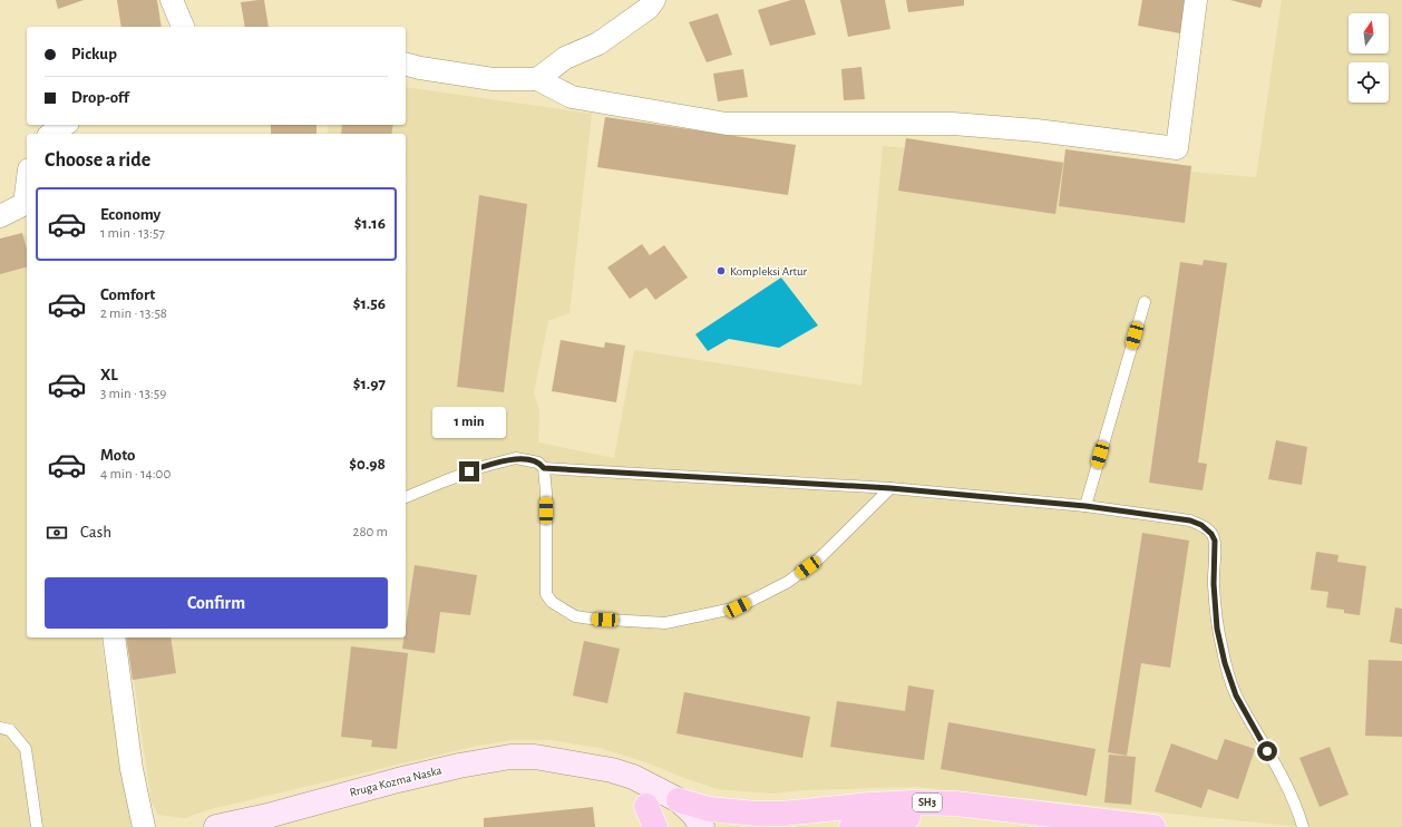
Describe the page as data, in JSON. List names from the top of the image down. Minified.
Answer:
{"streets":{"main road":["Rruga Kozma Naska","SH3"]},"places":["Kompleksi Artur"],"north":"top","page":{"banner":["Pickup","Drop-off"],"heading":"Choose a ride","list":[{"name":"Economy","note":"1 min · 13:57","value":"$1.16"},{"name":"Comfort","note":"2 min · 13:58","value":"$1.56"},{"name":"XL","note":"3 min · 13:59","value":"$1.97"},{"name":"Moto","note":"4 min · 14:00","value":"$0.98"}],"bubble":"1 min","pay":["Cash","280 m"],"buttons":"Confirm"}}
